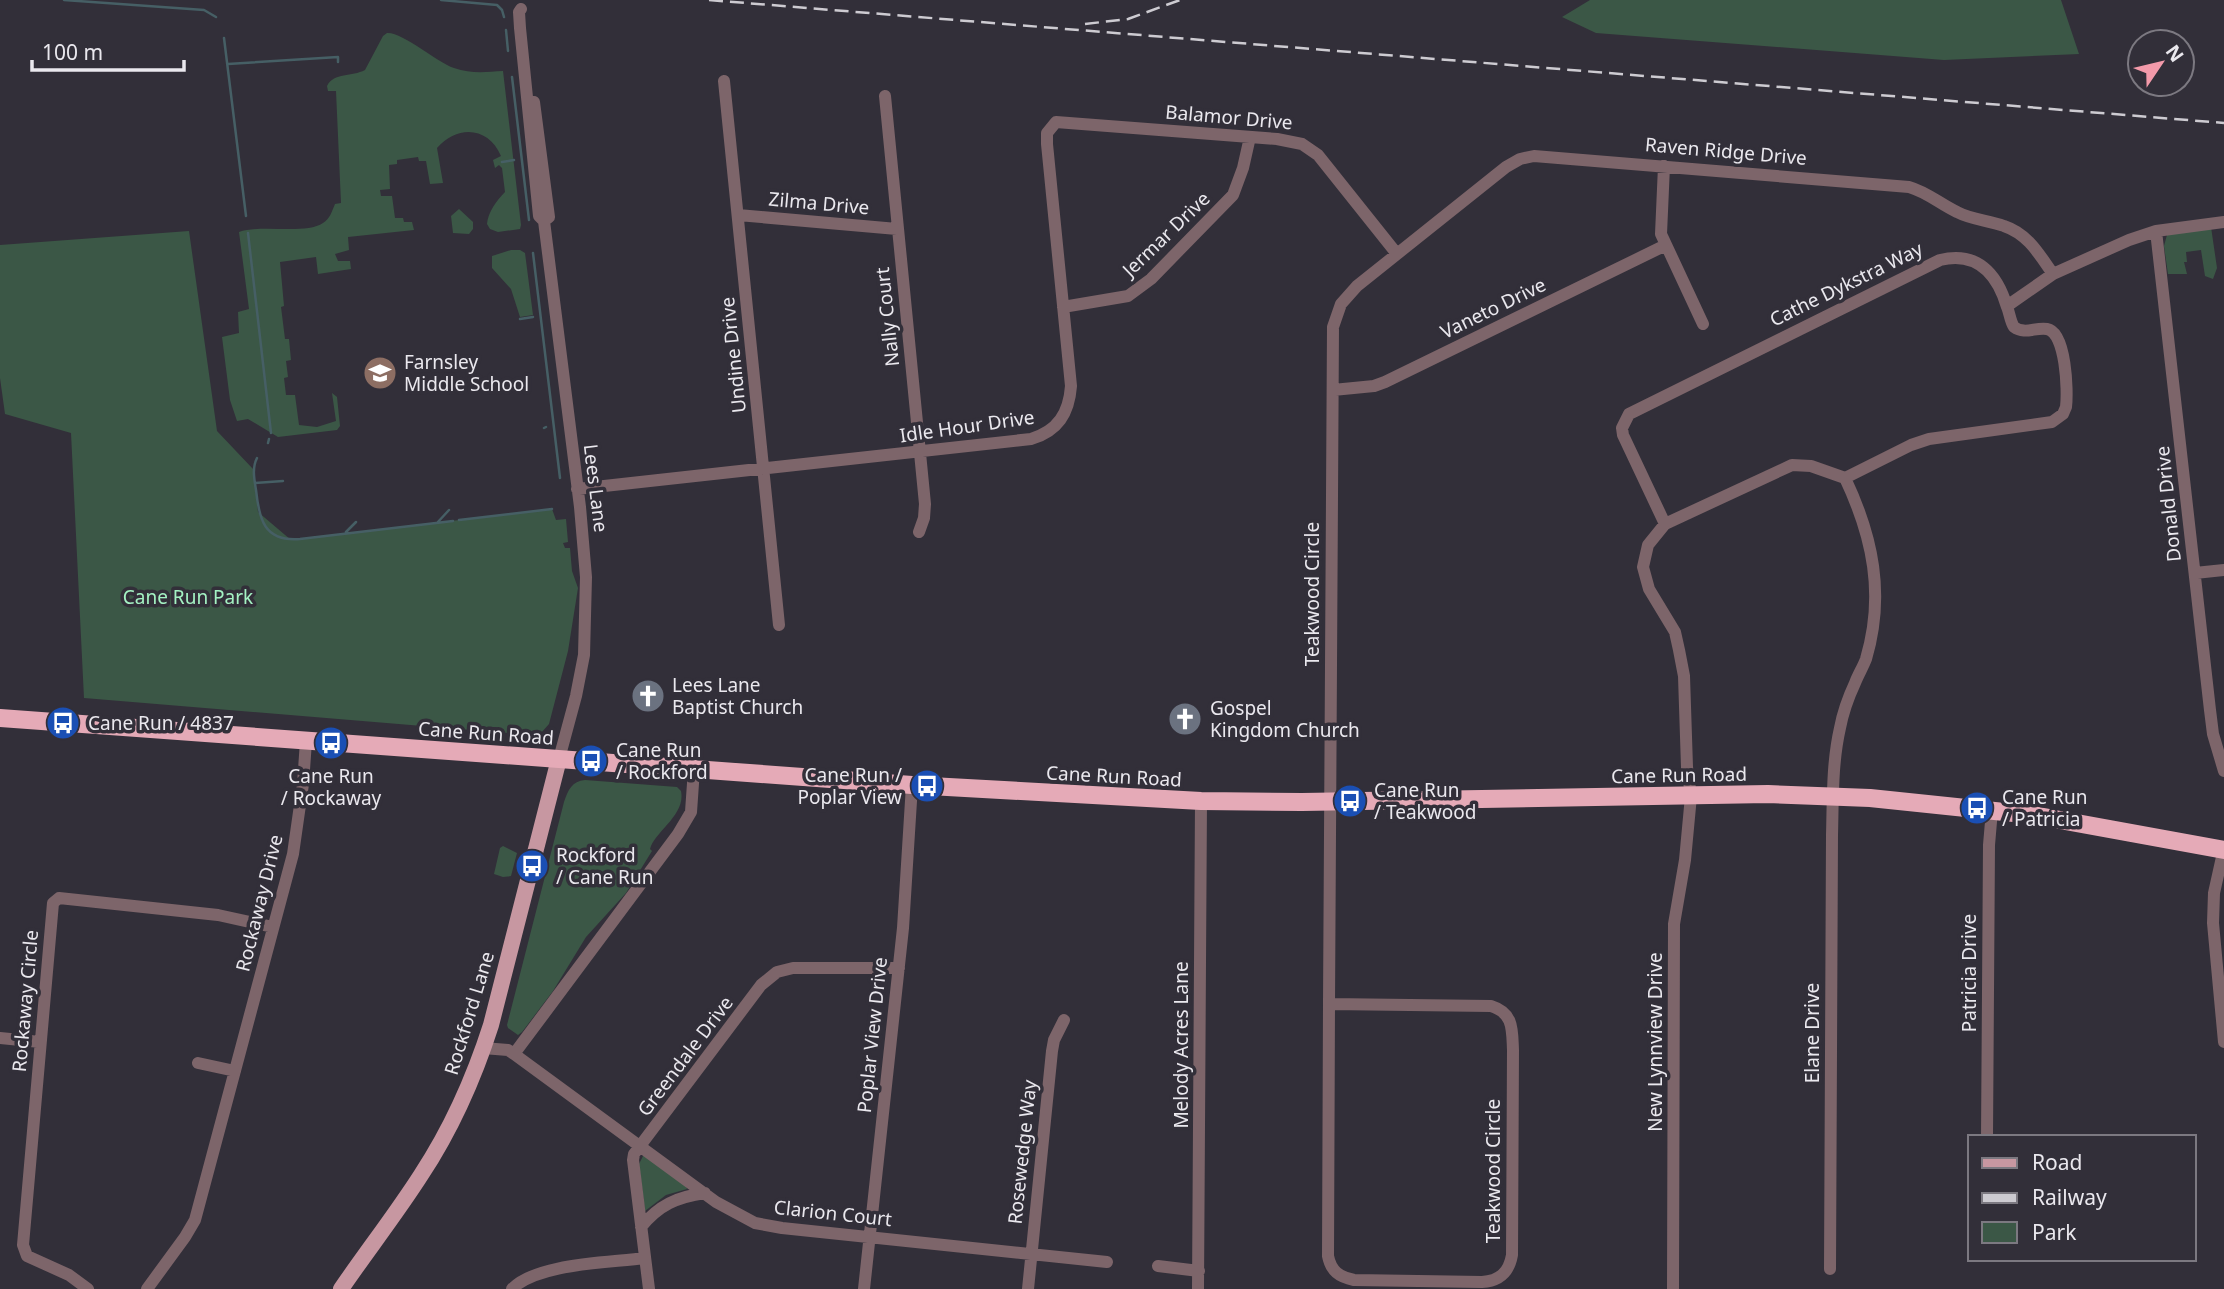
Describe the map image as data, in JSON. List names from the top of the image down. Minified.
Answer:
{"streets":{"highway":["Cane Run Road"],"main road":["Rockford Lane"],"street":["Balamor Drive","Raven Ridge Drive","Zilma Drive","Jermar Drive","Cathe Dykstra Way","Vaneto Drive","Nally Court","Undine Drive","Idle Hour Drive","Lees Lane","Donald Drive","Teakwood Circle","Rockaway Drive","Patricia Drive","Rockaway Circle","Elane Drive","Poplar View Drive","New Lynnview Drive","Melody Acres Lane","Greendale Drive","Rosewedge Way","Clarion Court"]},"crossings":[["Balamor Drive","Raven Ridge Drive"],["Balamor Drive","Jermar Drive"],["Balamor Drive","Idle Hour Drive"],["Balamor Drive","Teakwood Circle"],["Raven Ridge Drive","Teakwood Circle"],["Zilma Drive","Nally Court"],["Zilma Drive","Undine Drive"],["Jermar Drive","Idle Hour Drive"],["Cathe Dykstra Way","New Lynnview Drive"],["Vaneto Drive","Teakwood Circle"],["Nally Court","Idle Hour Drive"],["Undine Drive","Idle Hour Drive"],["Idle Hour Drive","Lees Lane"],["Lees Lane","Cane Run Road"],["Lees Lane","Rockford Lane"],["Teakwood Circle","Cane Run Road"],["Cane Run Road","Rockaway Drive"],["Cane Run Road","Patricia Drive"],["Cane Run Road","Rockford Lane"],["Cane Run Road","Elane Drive"],["Cane Run Road","Poplar View Drive"],["Cane Run Road","New Lynnview Drive"],["Cane Run Road","Melody Acres Lane"],["Rockaway Drive","Rockaway Circle"],["Rockford Lane","Clarion Court"],["Poplar View Drive","Greendale Drive"],["Poplar View Drive","Clarion Court"],["Greendale Drive","Clarion Court"],["Rosewedge Way","Clarion Court"]],"parks":["Cane Run Park"],"places":{"school or university":["Farnsley Middle School"],"church":["Lees Lane Baptist Church","Gospel Kingdom Church"],"bus stop":["Cane Run / 4837","Cane Run / Rockaway","Cane Run / Rockford","Cane Run / Poplar View","Cane Run / Teakwood","Cane Run / Patricia","Rockford / Cane Run"]},"legend":["Road","Railway","Park"],"scale_bar":"100 m","north":"top right"}
